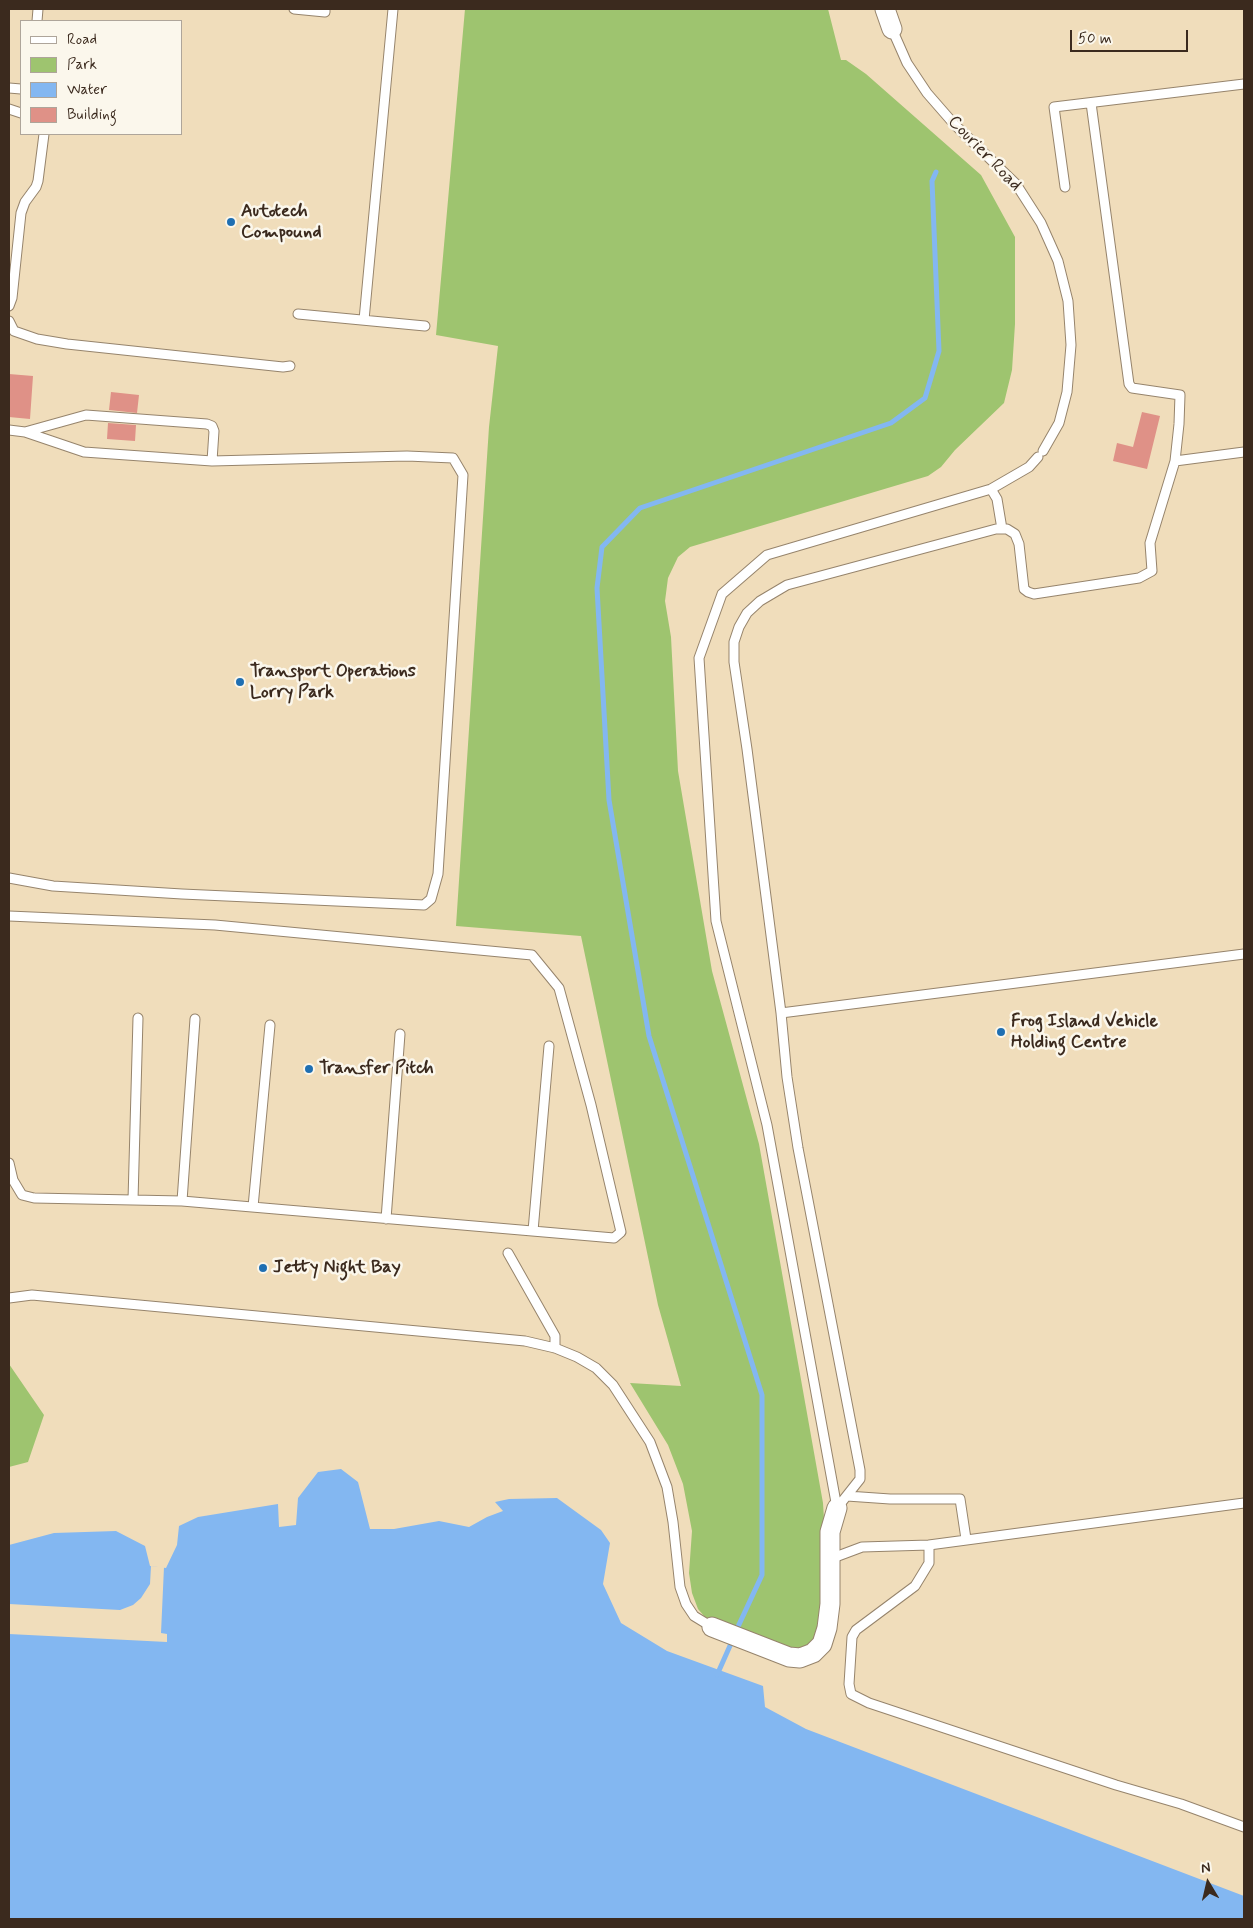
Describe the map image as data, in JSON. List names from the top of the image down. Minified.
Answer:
{"streets":{"street":["Courier Road"]},"places":["Autotech Compound","Transport Operations Lorry Park","Frog Island Vehicle Holding Centre","Transfer Pitch","Jetty Night Bay"],"legend":["Road","Park","Water","Building"],"scale_bar":"50 m","north":"top"}
